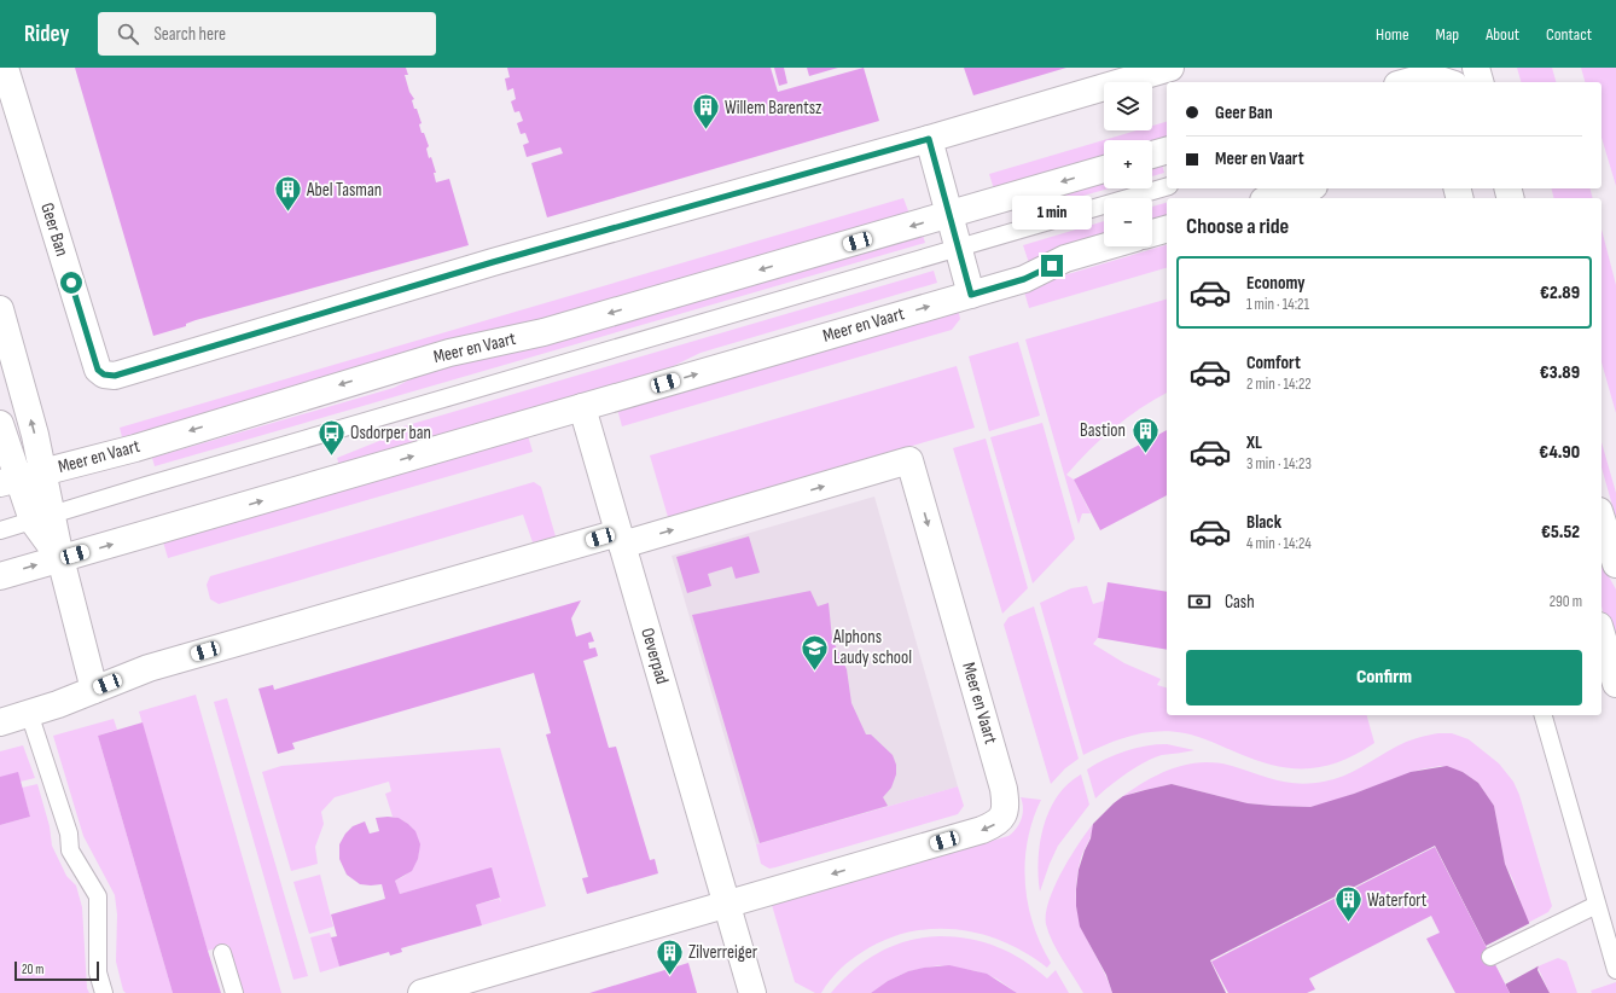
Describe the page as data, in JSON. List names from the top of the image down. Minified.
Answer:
{"streets":{"street":["Geer Ban","Meer en Vaart","Oeverpad"]},"crossings":[["Meer en Vaart","Oeverpad"]],"places":{"building":["Willem Barentsz","Abel Tasman","Bastion","Waterfort","Zilverreiger"],"bus stop":["Osdorper ban"],"school or university":["Alphons Laudy school"]},"scale_bar":"20 m","page":{"header":"Ridey","search":"Search here","nav":["Home","Map","About","Contact"],"map_buttons":["+","−"],"banner":["Geer Ban","Meer en Vaart"],"bubble":"1 min","heading":"Choose a ride","list":[{"name":"Economy","note":"1 min · 14:21","value":"€2.89"},{"name":"Comfort","note":"2 min · 14:22","value":"€3.89"},{"name":"XL","note":"3 min · 14:23","value":"€4.90"},{"name":"Black","note":"4 min · 14:24","value":"€5.52"}],"pay":["Cash","290 m"],"buttons":"Confirm","scale":"20 m"}}
